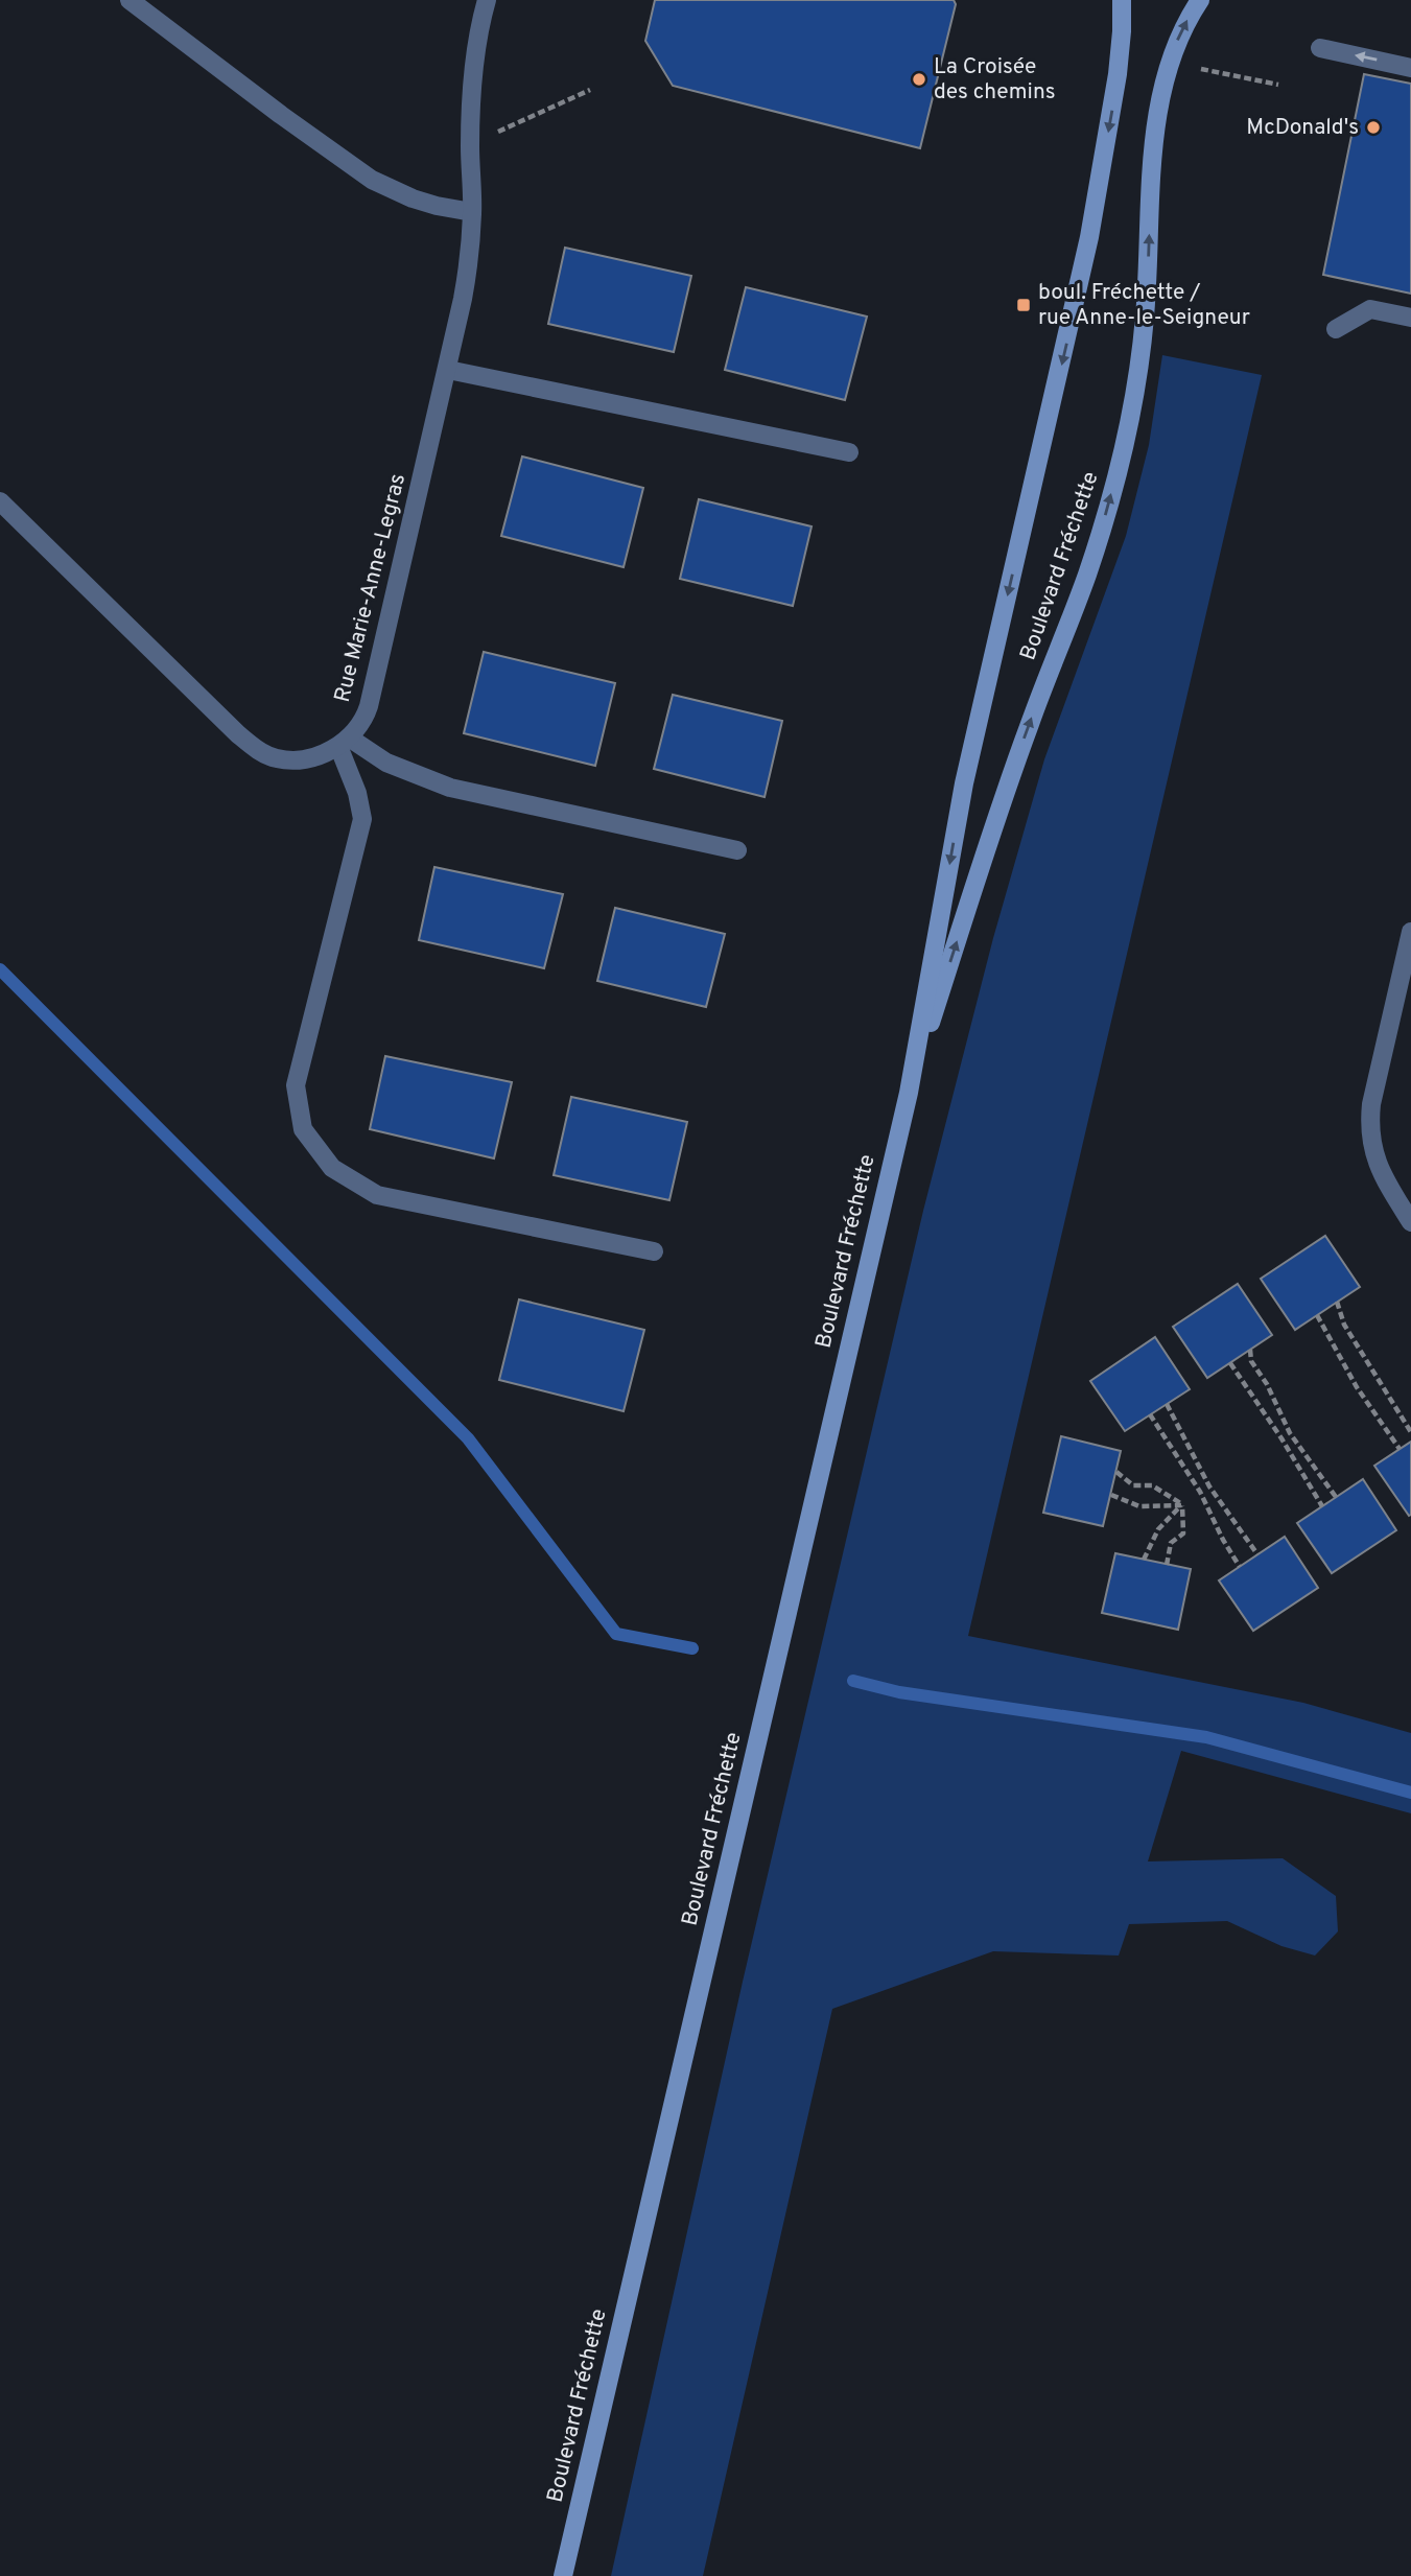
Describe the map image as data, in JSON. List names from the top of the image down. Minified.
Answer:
{"streets":{"main road":["Boulevard Fréchette"],"street":["Rue Marie-Anne-Legras"]},"places":{"other":["La Croisée des chemins","McDonald's"],"transit":["boul. Fréchette / rue Anne-le-Seigneur"]}}
